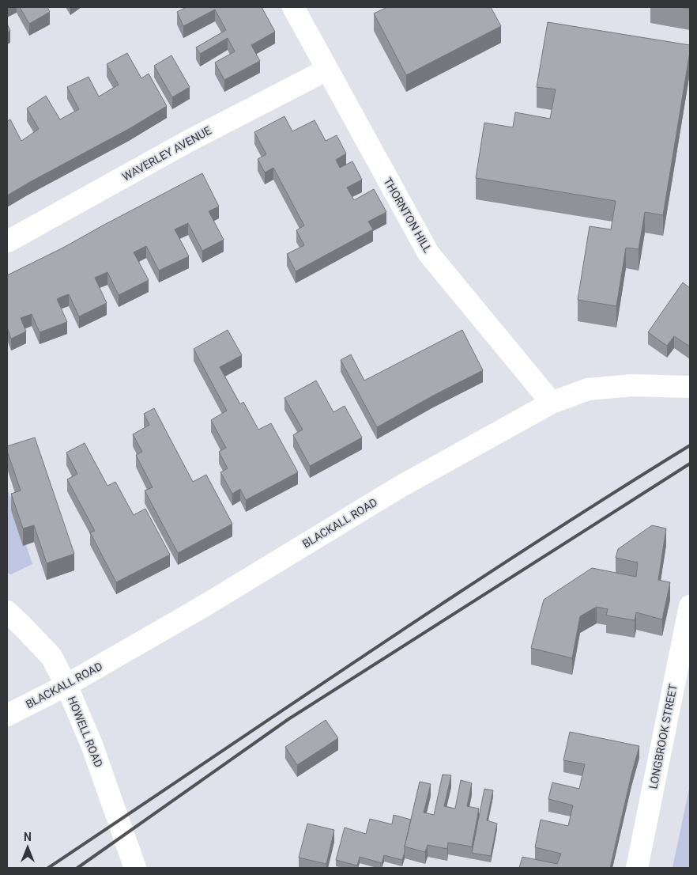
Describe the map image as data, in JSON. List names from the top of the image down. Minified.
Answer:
{"streets":{"street":["WAVERLEY AVENUE","THORNTON HILL","BLACKALL ROAD","HOWELL ROAD","LONGBROOK STREET"]},"crossings":[["WAVERLEY AVENUE","THORNTON HILL"],["THORNTON HILL","BLACKALL ROAD"],["BLACKALL ROAD","HOWELL ROAD"]],"north":"top"}
